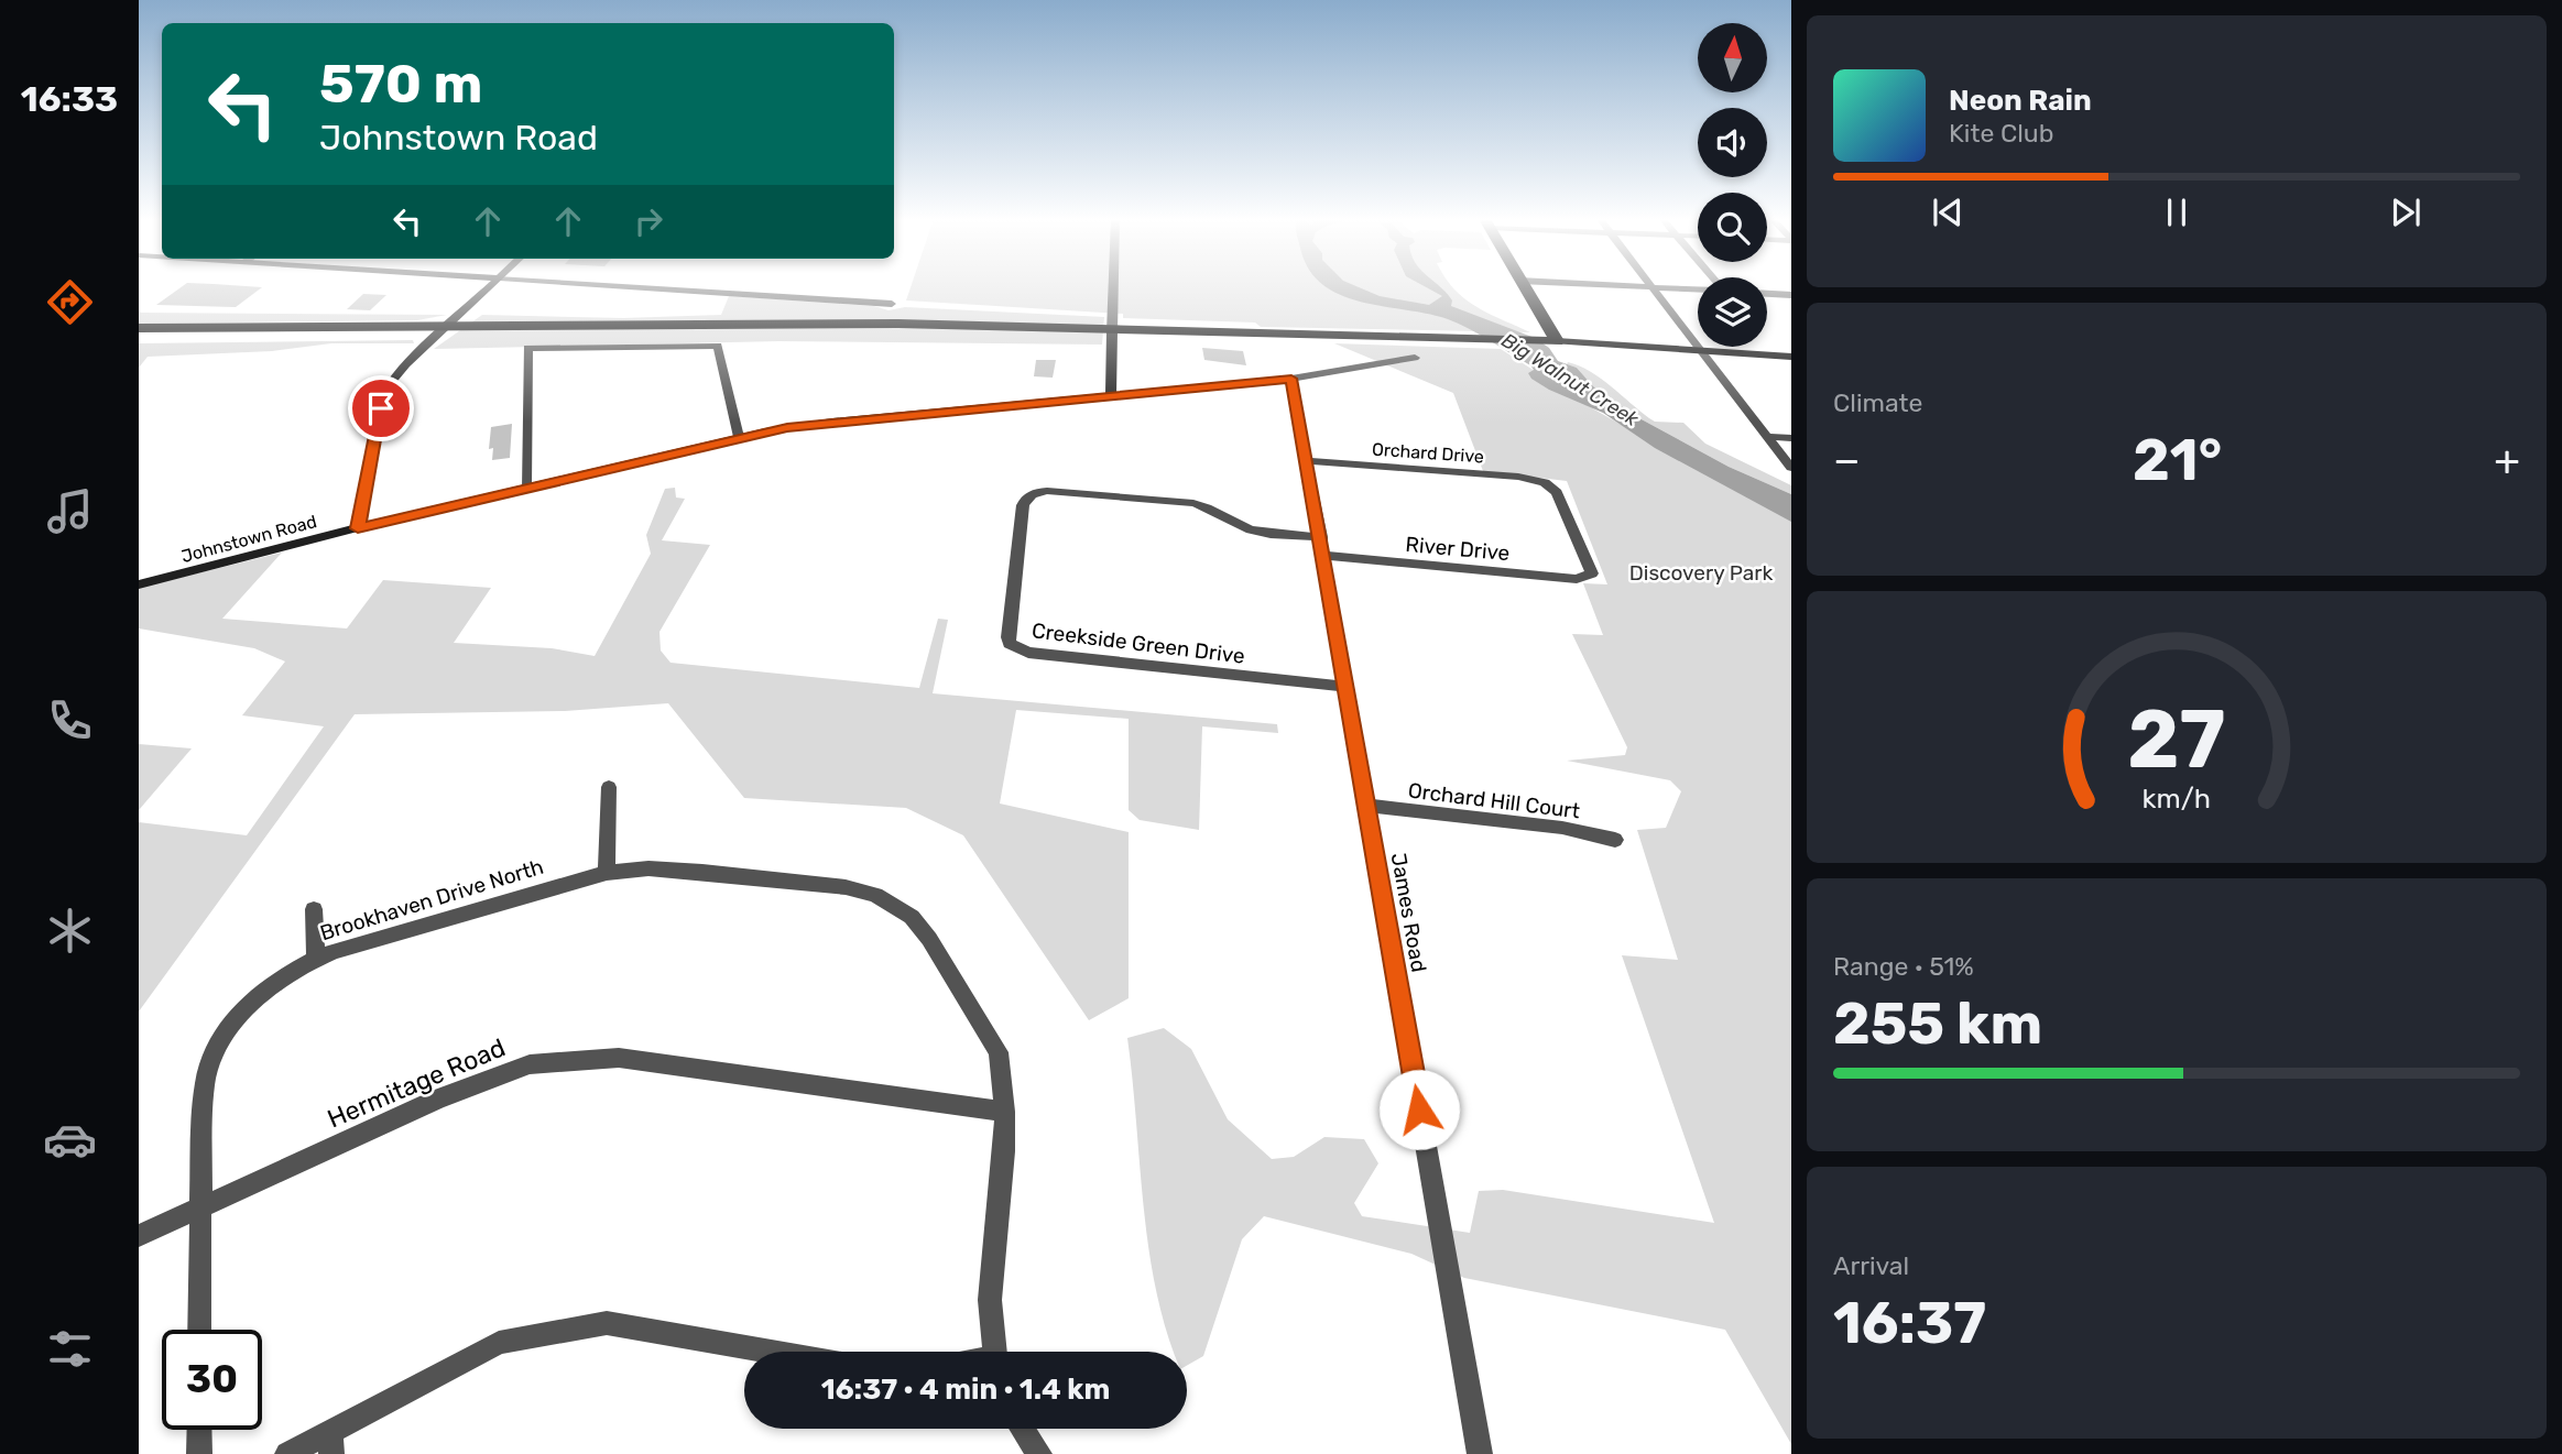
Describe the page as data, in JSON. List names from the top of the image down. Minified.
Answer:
{"streets":{"main road":["Johnstown Road"],"street":["Orchard Drive","River Drive","Creekside Green Drive","Orchard Hill Court","Brookhaven Drive North","James Road","Hermitage Road"]},"crossings":[["Orchard Drive","River Drive"],["Orchard Drive","James Road"],["Johnstown Road","James Road"],["River Drive","James Road"],["Creekside Green Drive","James Road"],["Orchard Hill Court","James Road"],["Brookhaven Drive North","Hermitage Road"]],"water":["Big Walnut Creek"],"parks":["Discovery Park"],"north":"top","page":{"tabs":"16:33","turn":["570 m","Johnstown Road"],"song":["Neon Rain","Kite Club"],"tile":["Climate",["Range · 51%","255 km"],["Arrival","16:37"]],"heat":["−","21°","+"],"limit":"30","trip":"16:37 · 4 min · 1.4 km","gauge":["27","km/h"]}}
